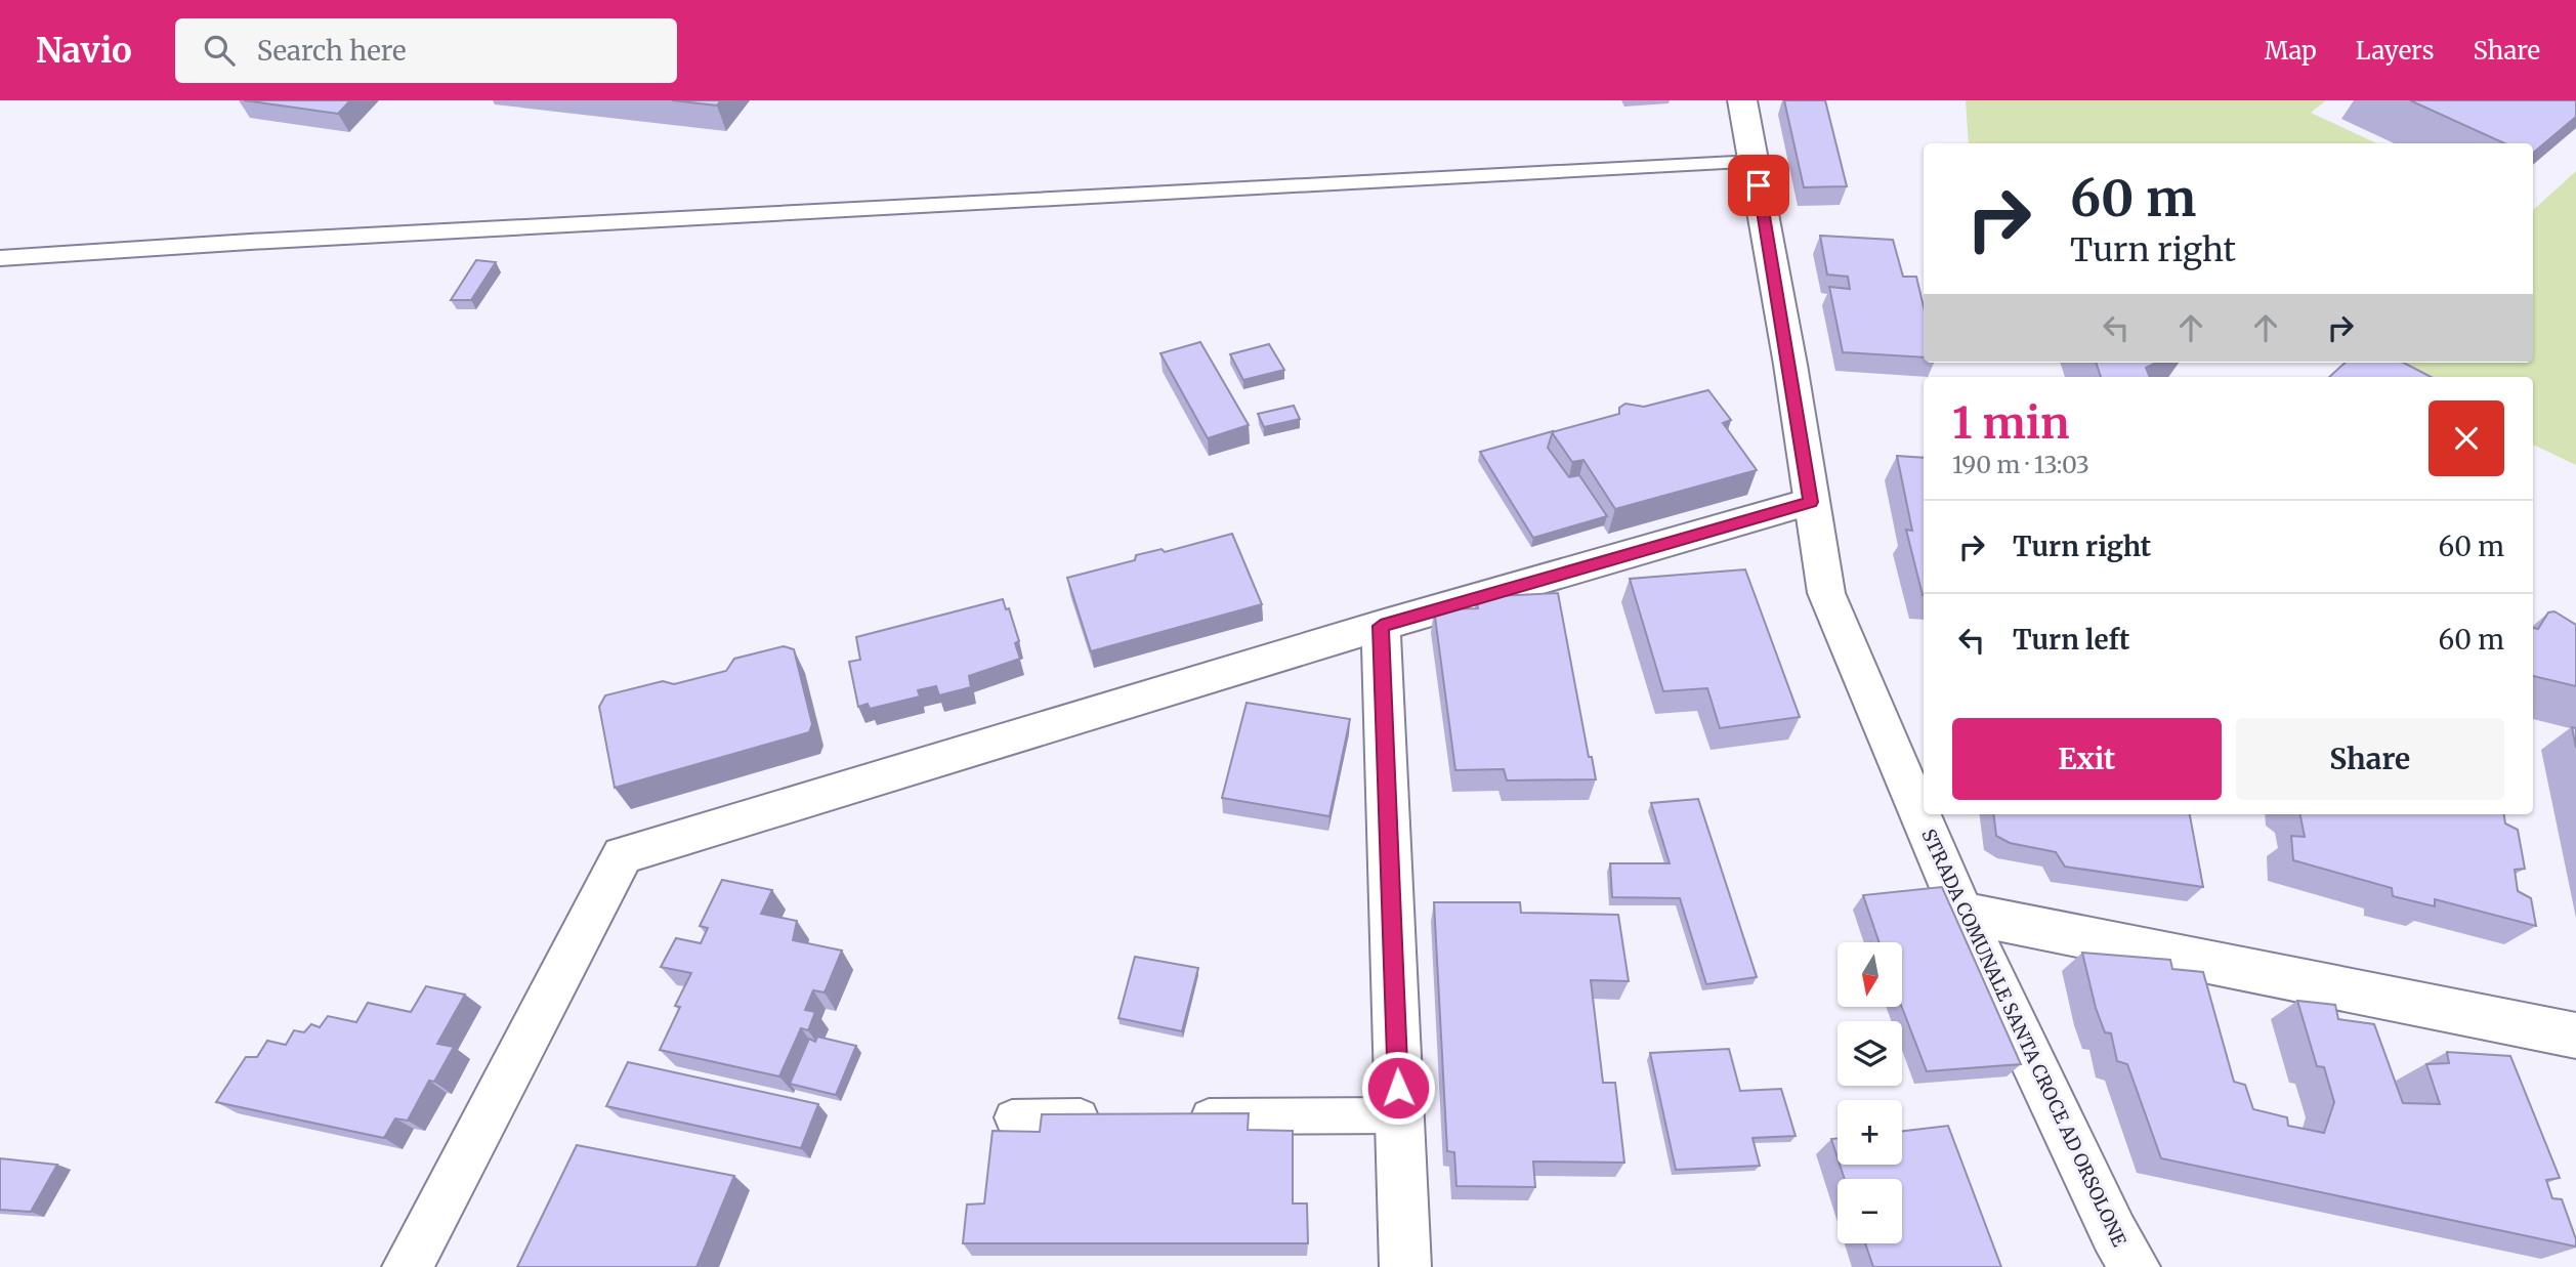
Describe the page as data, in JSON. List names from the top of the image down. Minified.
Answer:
{"streets":{"street":["STRADA COMUNALE SANTA CROCE AD ORSOLONE"]},"north":"bottom","page":{"header":"Navio","search":"Search here","nav":["Map","Layers","Share"],"turn":["60 m","Turn right"],"heading":["1 min","190 m · 13:03"],"list":[{"name":"Turn right","value":"60 m"},{"name":"Turn left","value":"60 m"}],"buttons":["Exit","Share"],"map_buttons":["+","−"]}}
